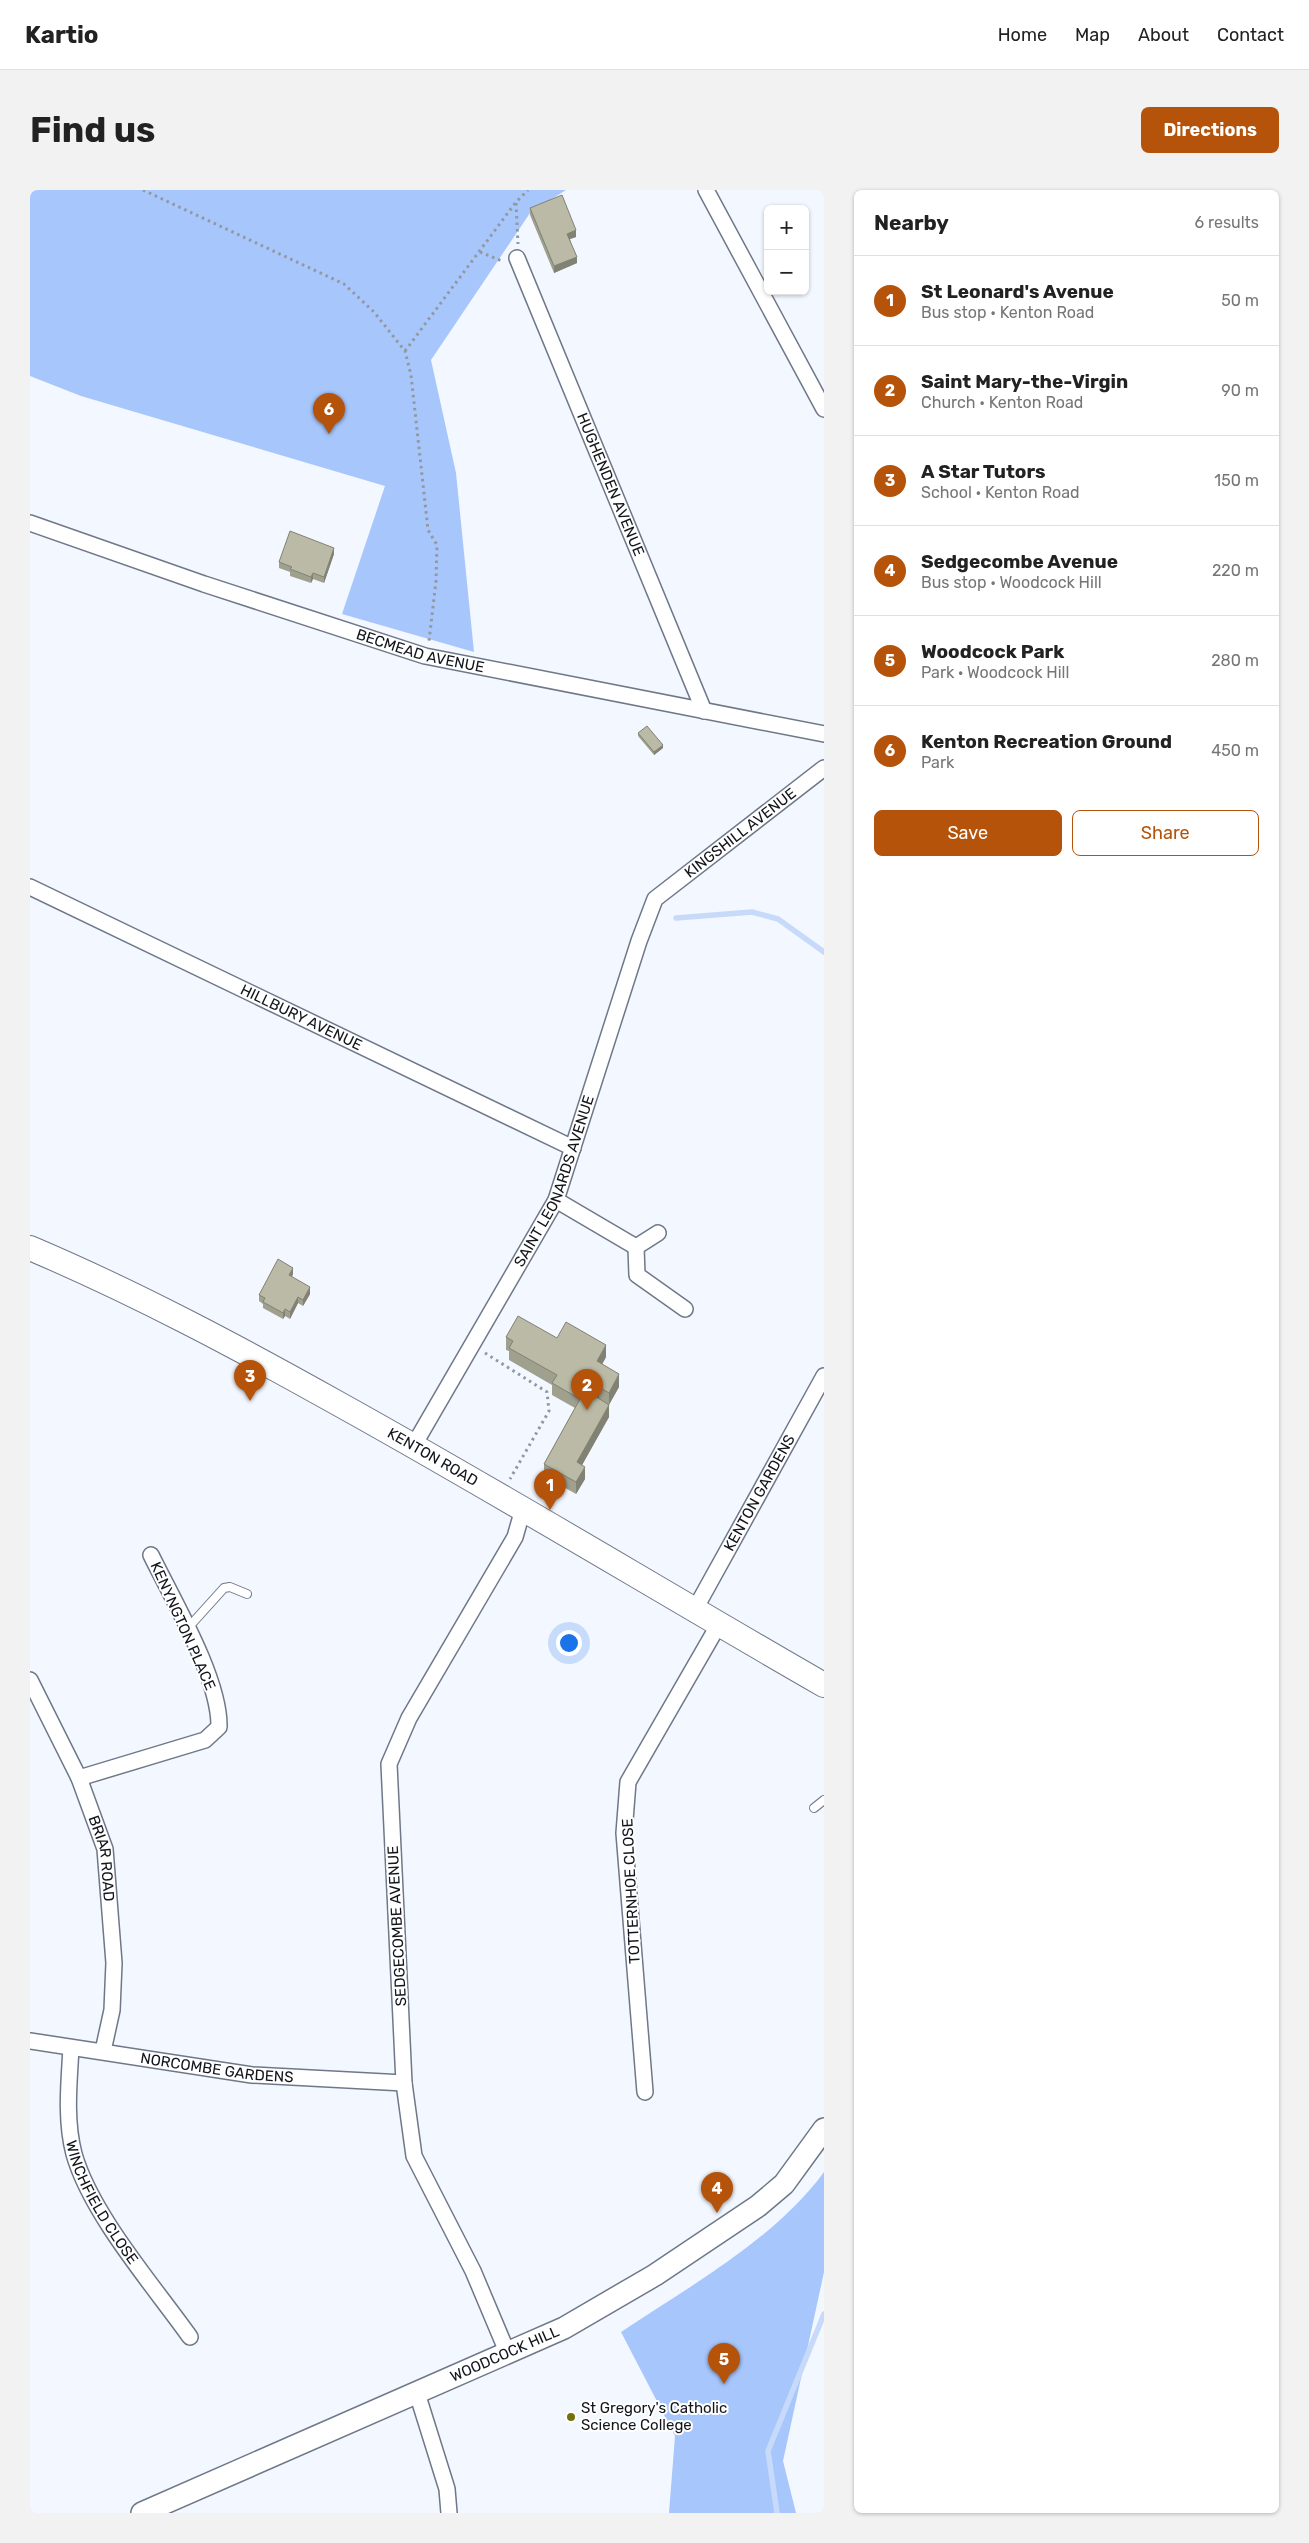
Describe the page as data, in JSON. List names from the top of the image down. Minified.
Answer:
{"streets":{"main road":["KENTON ROAD"],"street":["HUGHENDEN AVENUE","BECMEAD AVENUE","KINGSHILL AVENUE","HILLBURY AVENUE","SAINT LEONARDS AVENUE","KENTON GARDENS","KENYNGTON PLACE","BRIAR ROAD","TOTTERNHOE CLOSE","SEDGECOMBE AVENUE","NORCOMBE GARDENS","WINCHFIELD CLOSE","WOODCOCK HILL"]},"crossings":[["HUGHENDEN AVENUE","BECMEAD AVENUE"],["KINGSHILL AVENUE","SAINT LEONARDS AVENUE"],["HILLBURY AVENUE","SAINT LEONARDS AVENUE"],["SAINT LEONARDS AVENUE","KENTON ROAD"],["KENTON ROAD","KENTON GARDENS"],["KENTON ROAD","TOTTERNHOE CLOSE"],["KENTON ROAD","SEDGECOMBE AVENUE"],["KENYNGTON PLACE","BRIAR ROAD"],["BRIAR ROAD","NORCOMBE GARDENS"],["SEDGECOMBE AVENUE","NORCOMBE GARDENS"],["SEDGECOMBE AVENUE","WOODCOCK HILL"],["NORCOMBE GARDENS","WINCHFIELD CLOSE"]],"places":["St Gregory's Catholic Science College"],"page":{"header":"Kartio","nav":["Home","Map","About","Contact"],"buttons":["Directions",["Save","Share"]],"title":"Find us","heading":["Nearby","6 results"],"map_buttons":["+","−"],"list":[{"mark":"1","name":"St Leonard's Avenue","note":"Bus stop · Kenton Road","value":"50 m"},{"mark":"2","name":"Saint Mary-the-Virgin","note":"Church · Kenton Road","value":"90 m"},{"mark":"3","name":"A Star Tutors","note":"School · Kenton Road","value":"150 m"},{"mark":"4","name":"Sedgecombe Avenue","note":"Bus stop · Woodcock Hill","value":"220 m"},{"mark":"5","name":"Woodcock Park","note":"Park · Woodcock Hill","value":"280 m"},{"mark":"6","name":"Kenton Recreation Ground","note":"Park","value":"450 m"}],"pins":["6","3","2","1","4","5"]}}
